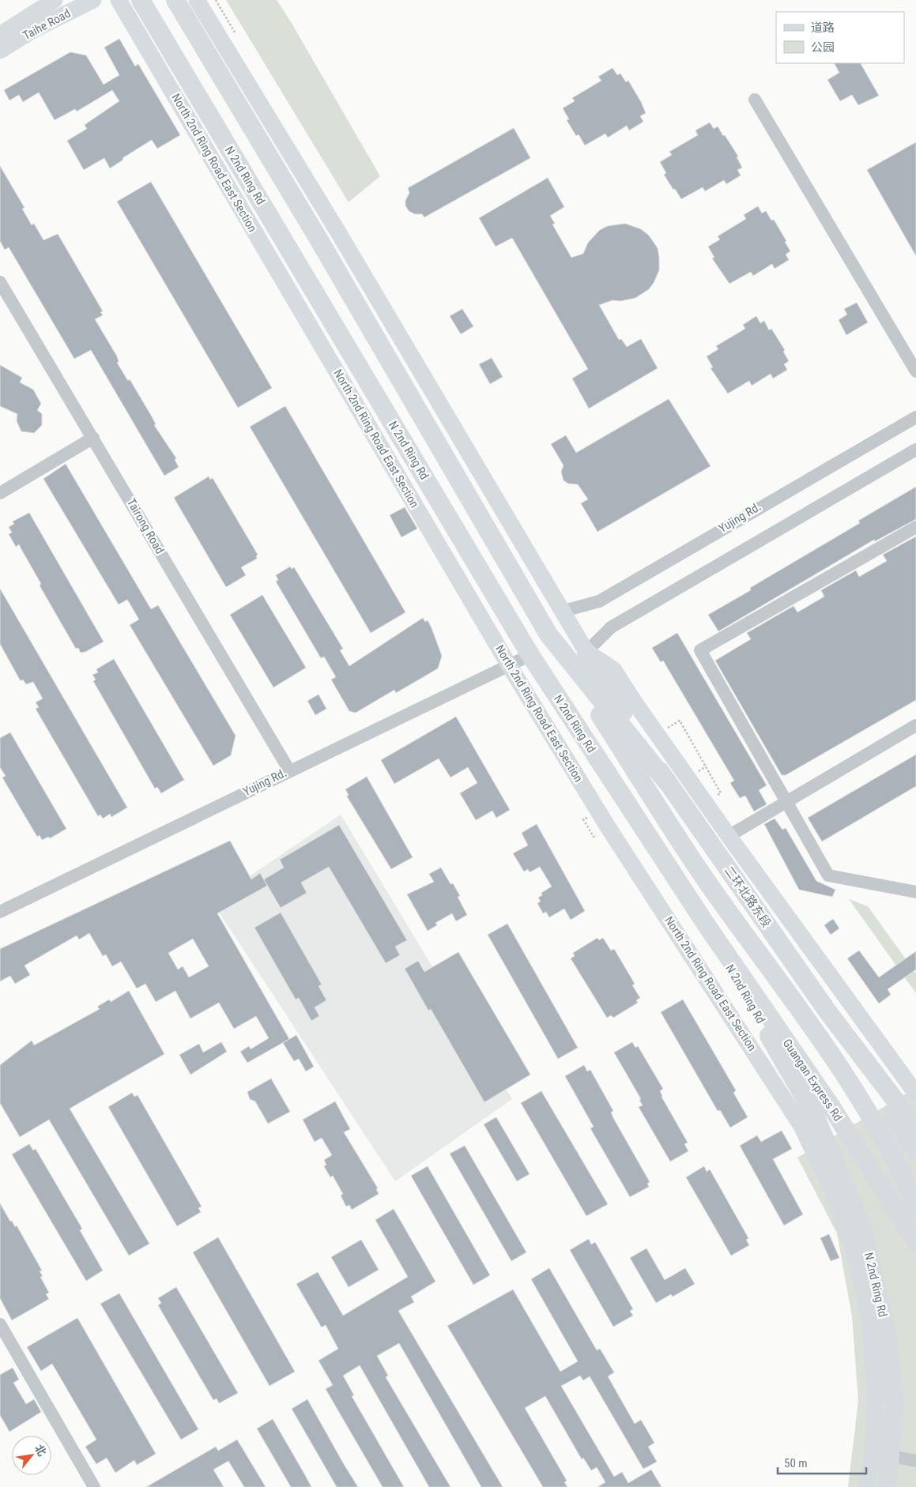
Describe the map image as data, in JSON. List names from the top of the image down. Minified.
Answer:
{"streets":{"highway":["N 2nd Ring Rd","二环北路东段","Guangan Express Rd"],"main road":["Taihe Road","North 2nd Ring Road East Section"],"street":["Yujing Rd.","Tairong Road"]},"crossings":[["North 2nd Ring Road East Section","Yujing Rd."],["N 2nd Ring Rd","Yujing Rd."],["N 2nd Ring Rd","Guangan Express Rd"],["Yujing Rd.","Tairong Road"]],"legend":["道路","公园"],"scale_bar":"50 m","north":"top right"}
